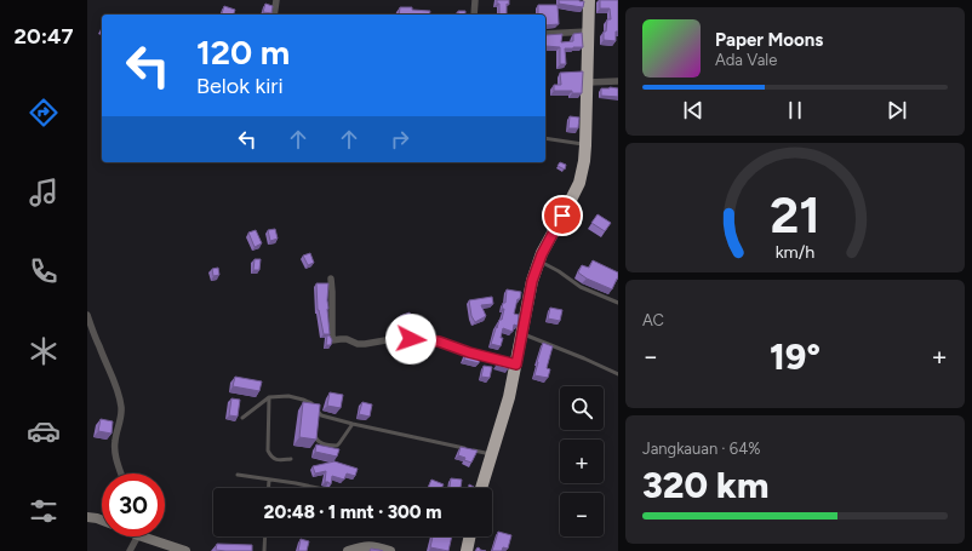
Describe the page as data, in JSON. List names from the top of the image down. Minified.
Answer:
{"page":{"tabs":"20:47","turn":["120 m","Belok kiri"],"song":["Paper Moons","Ada Vale"],"tile":["AC",["Jangkauan · 64%","320 km"]],"heat":["−","19°","+"],"map_buttons":["+","−"],"limit":"30","trip":"20:48 · 1 mnt · 300 m","gauge":["21","km/h"]}}
